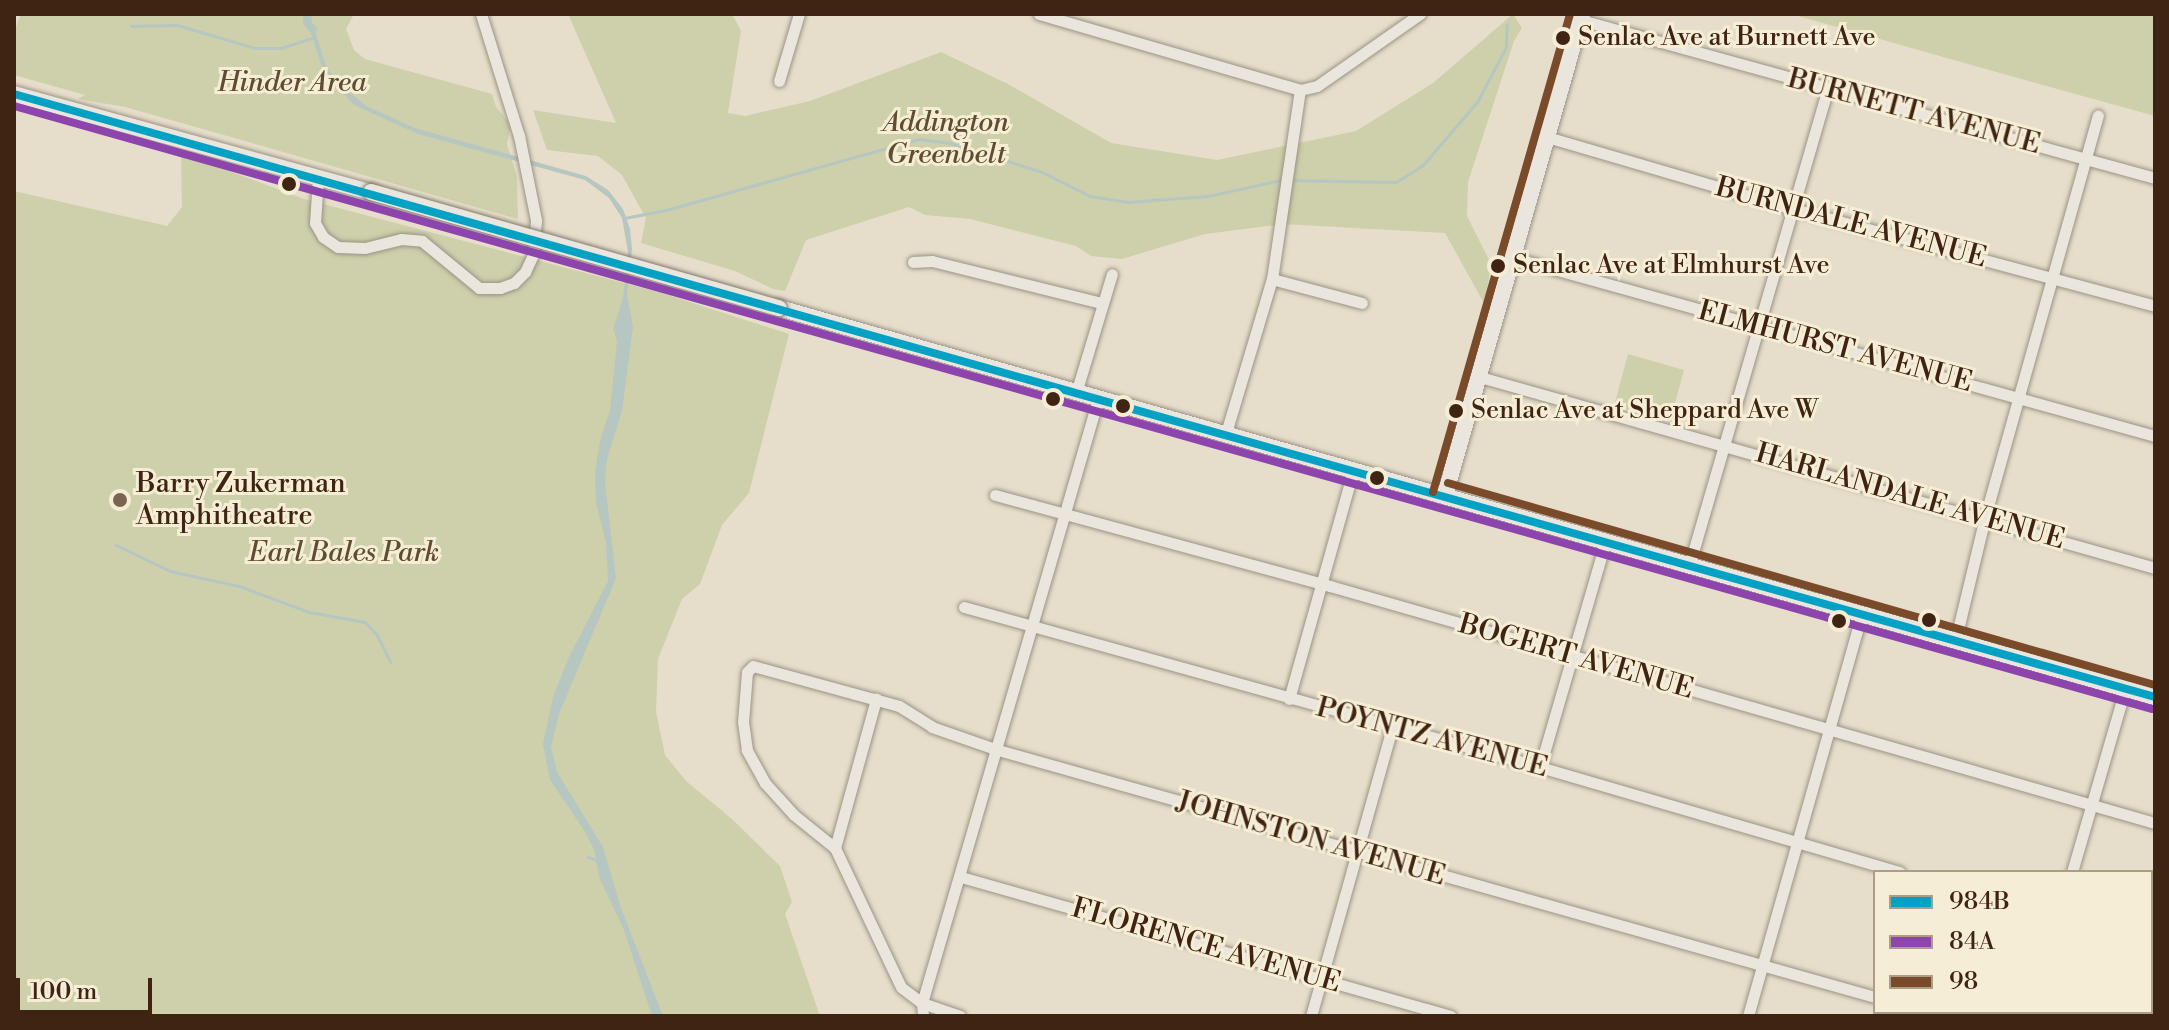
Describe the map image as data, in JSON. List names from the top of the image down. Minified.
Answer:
{"streets":{"street":["BURNETT AVENUE","BURNDALE AVENUE","ELMHURST AVENUE","HARLANDALE AVENUE","BOGERT AVENUE","POYNTZ AVENUE","JOHNSTON AVENUE","FLORENCE AVENUE"]},"parks":["Hinder Area","Addington Greenbelt","Earl Bales Park"],"places":["Senlac Ave at Burnett Ave","Senlac Ave at Elmhurst Ave","Senlac Ave at Sheppard Ave W","Barry Zukerman Amphitheatre"],"lines":["transit line 98","transit line 984B","transit line 84A"],"legend":["984B","84A","98"],"scale_bar":"100 m"}
